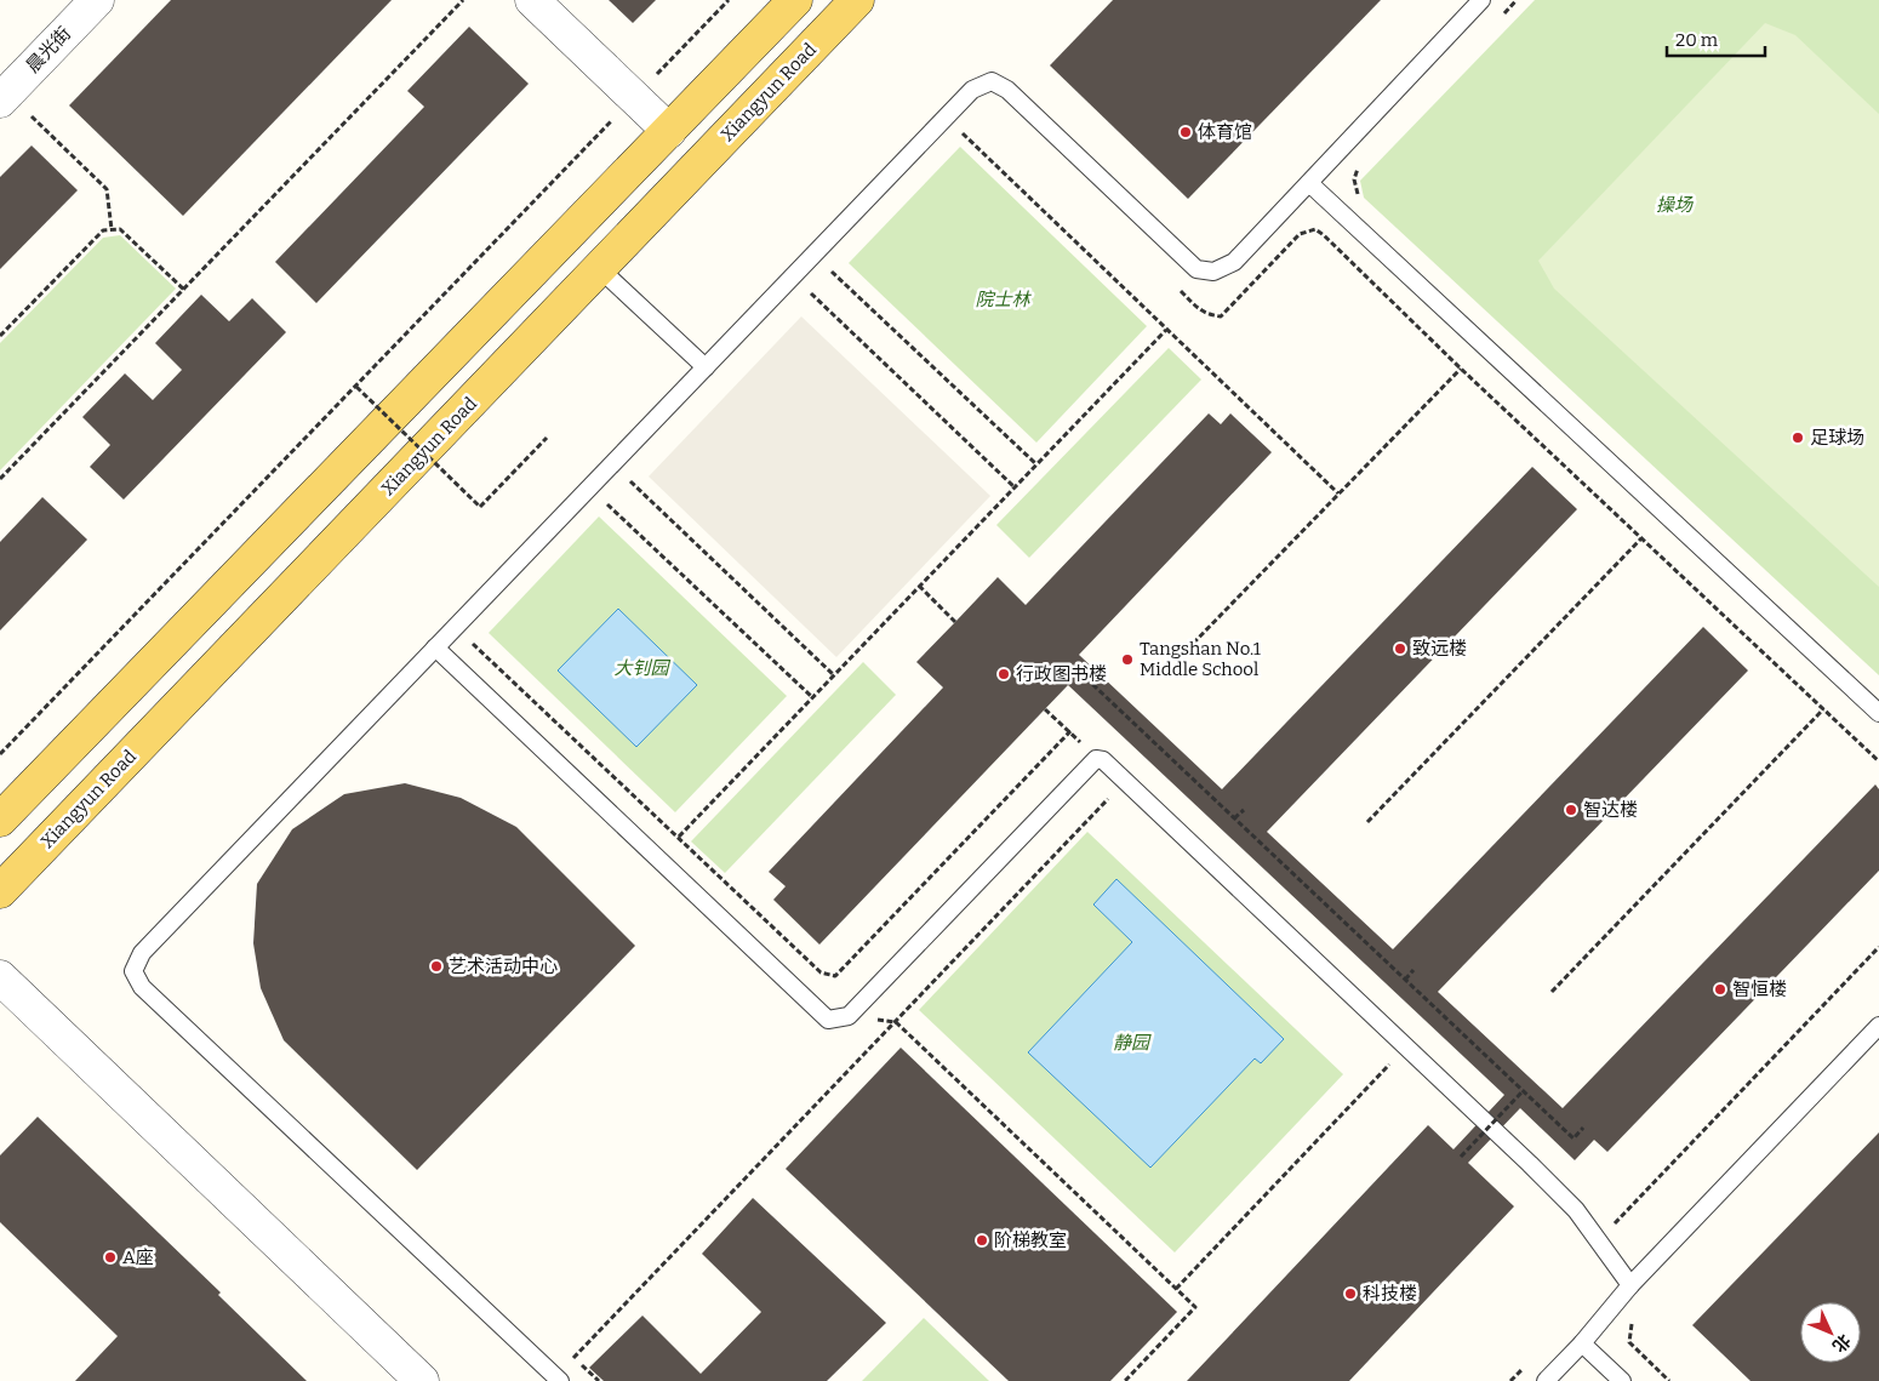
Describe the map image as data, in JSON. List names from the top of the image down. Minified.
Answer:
{"streets":{"main road":["Xiangyun Road"],"street":["晨光街"]},"parks":["操场","院士林","大钊园","静园"],"places":["体育馆","足球场","致远楼","Tangshan No.1 Middle School","行政图书楼","智达楼","艺术活动中心","智恒楼","阶梯教室","A座","科技楼"],"scale_bar":"20 m","north":"bottom right"}
